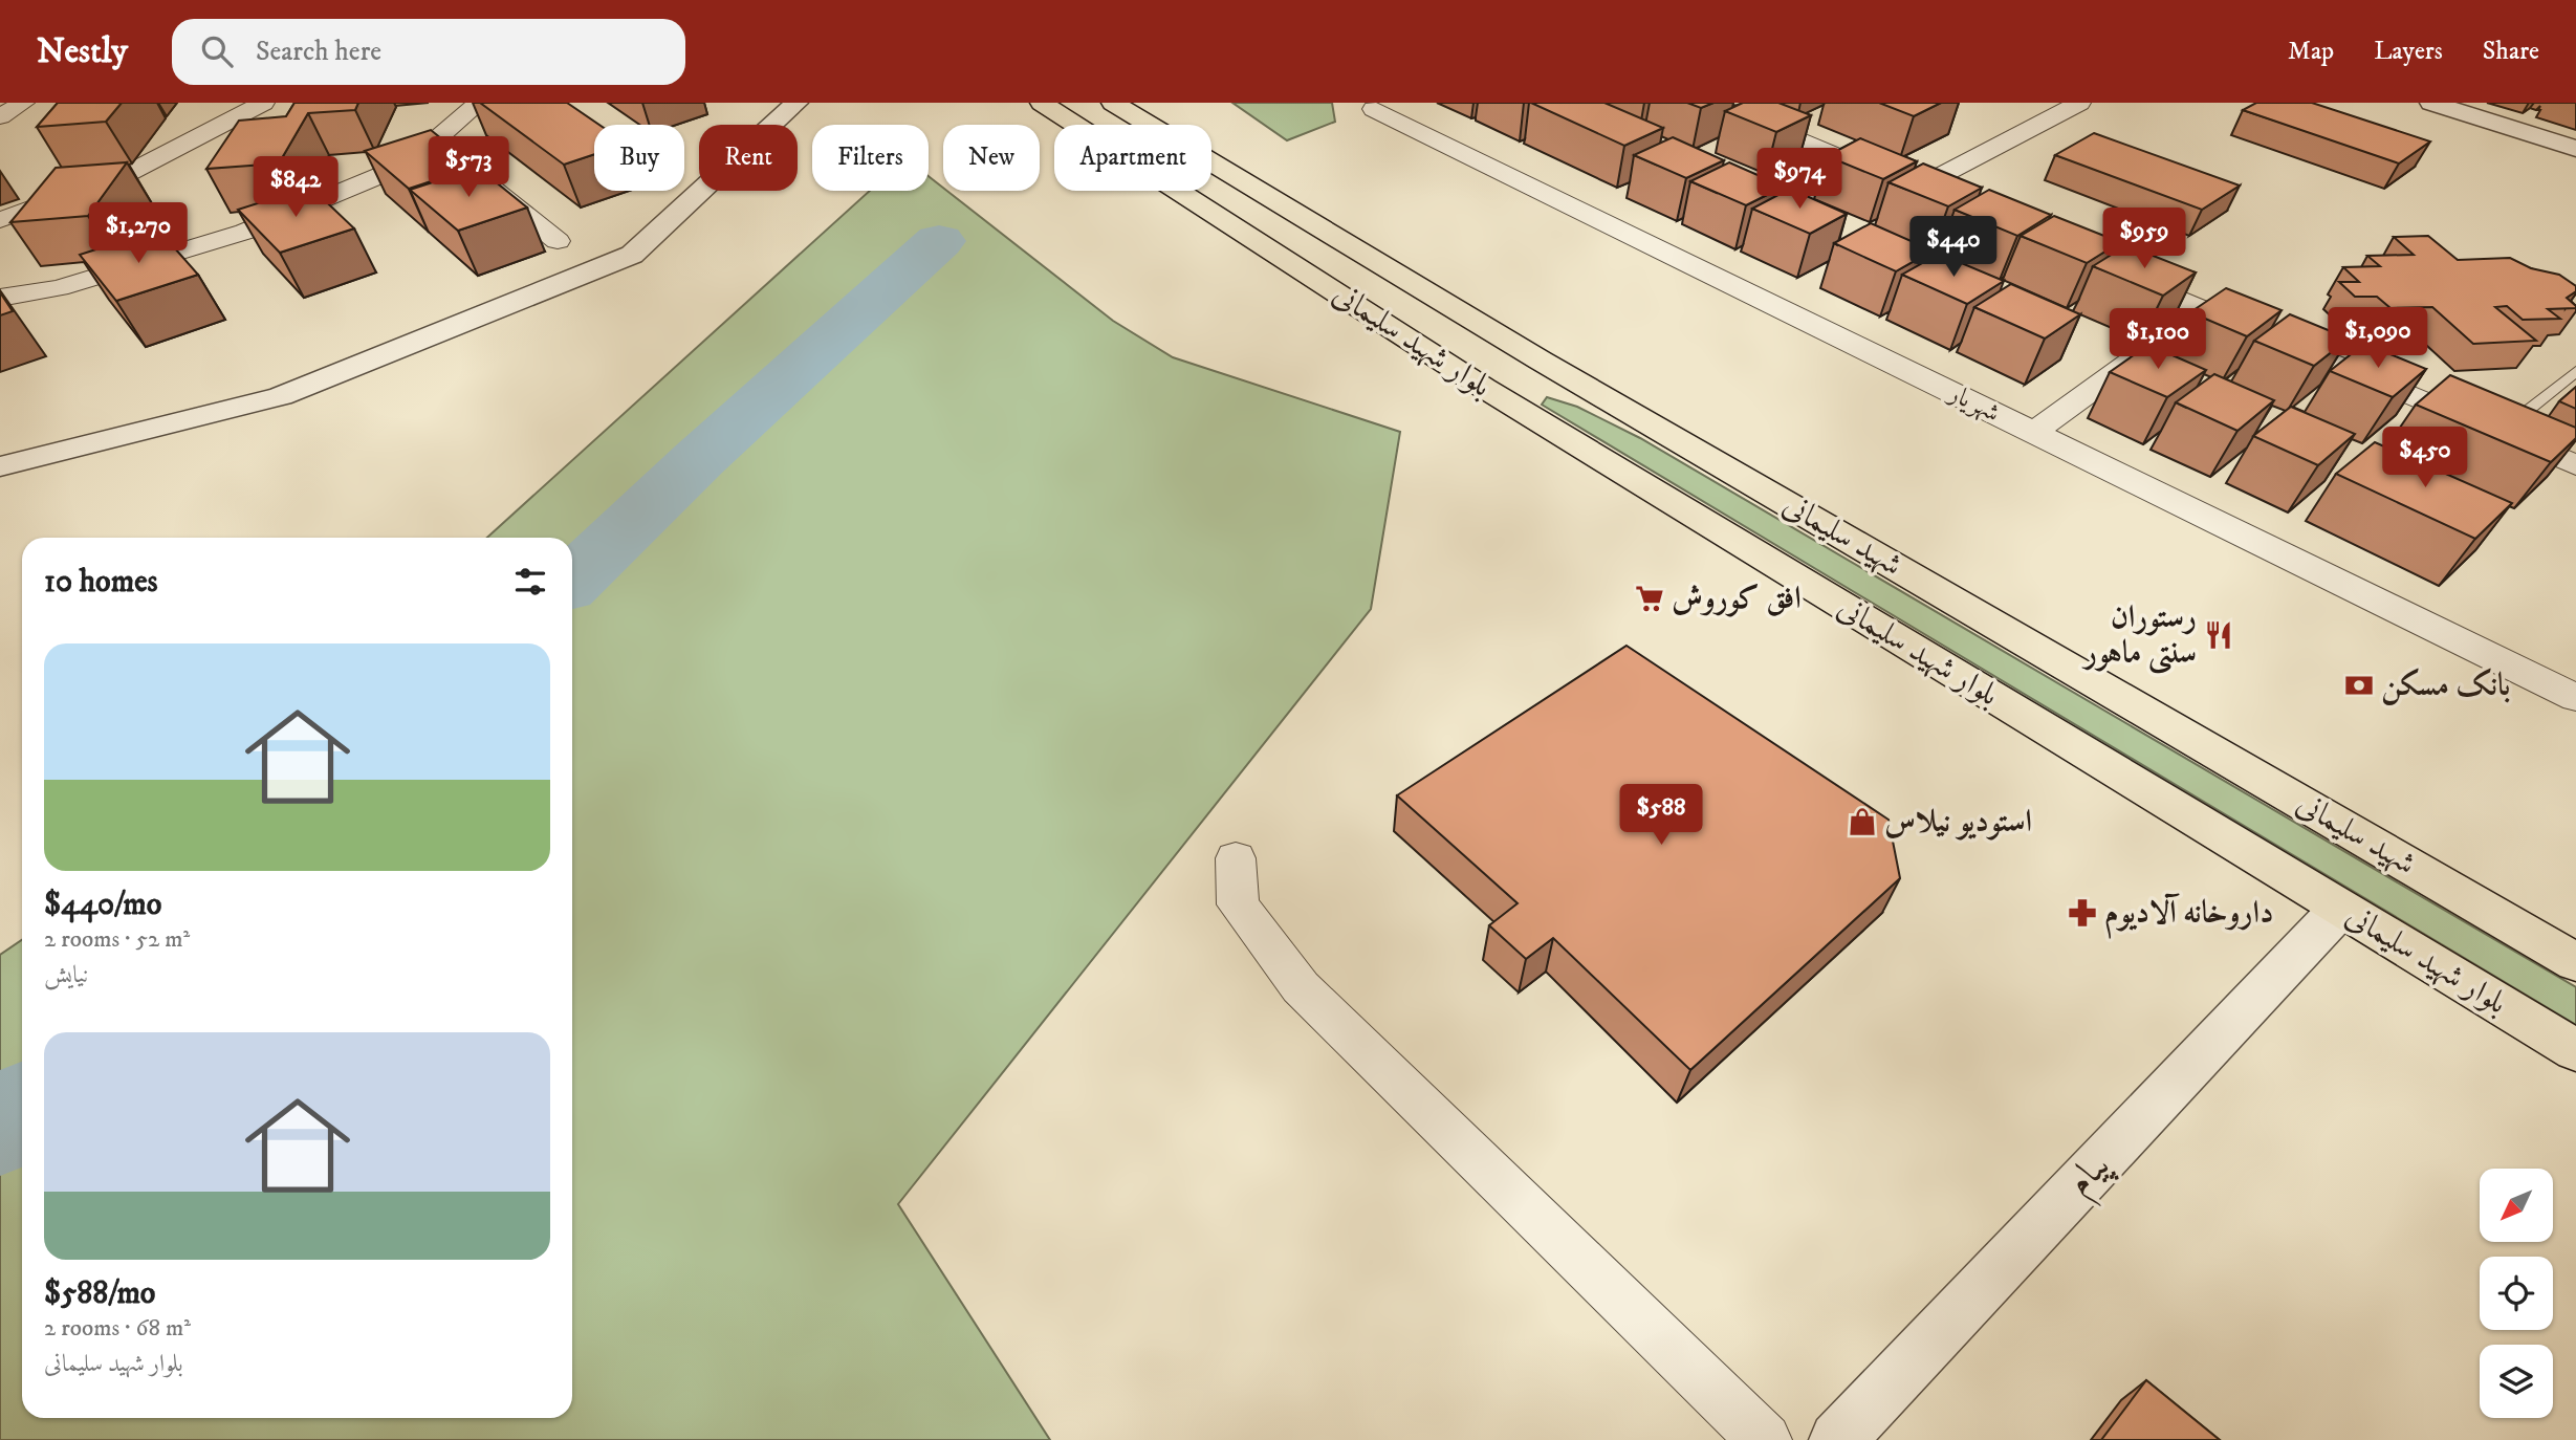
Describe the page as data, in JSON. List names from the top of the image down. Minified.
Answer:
{"streets":{"main road":["بلوار شهید سلیمانی","شهید سلیمانی"],"street":["شهریار","پیام"]},"crossings":[["بلوار شهید سلیمانی","پیام"]],"places":{"supermarket":["افق کوروش"],"restaurant":["رستوران سنتی ماهور"],"bank":["بانک مسکن"],"shop":["استودیو نیلاس"],"pharmacy":["داروخانه آلادیوم"]},"north":"bottom left","page":{"header":"Nestly","search":"Search here","nav":["Map","Layers","Share"],"chip":["Buy","Rent","Filters","New","Apartment"],"price":["$573","$974","$842","$1,270","$959","$440","$1,090","$1,100","$450","$588"],"heading":"10 homes","list":[{"name":"$440/mo","note":"2 rooms · 52 m² · نیایش"},{"name":"$588/mo","note":"2 rooms · 68 m² · بلوار شهید سلیمانی"}]}}
